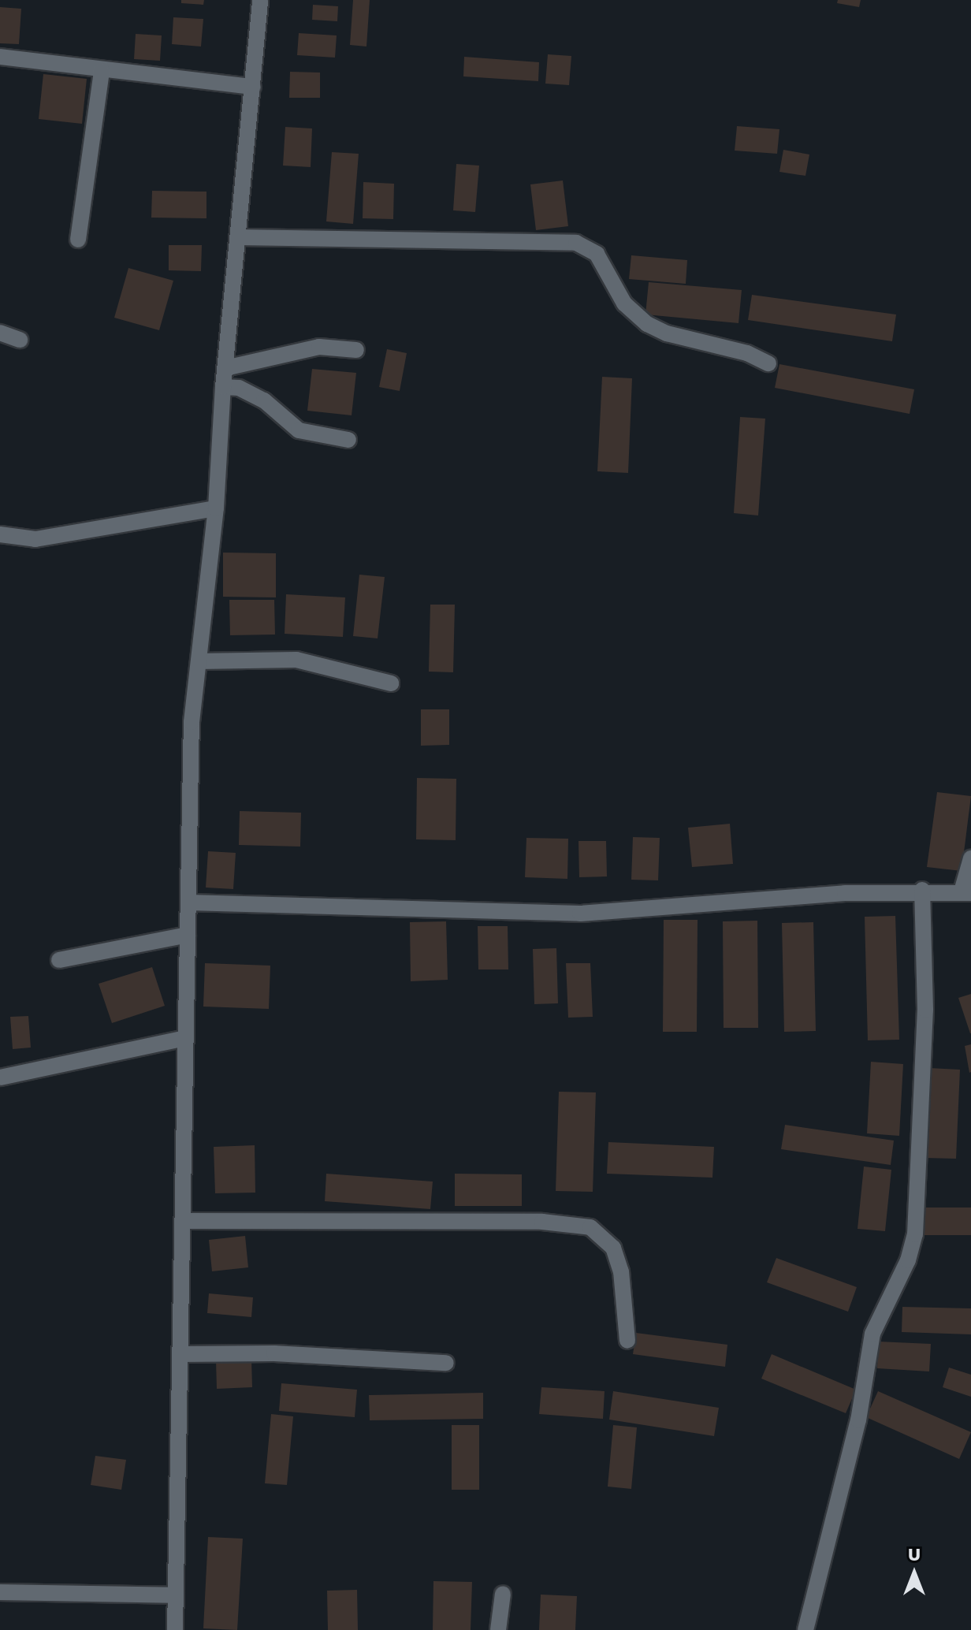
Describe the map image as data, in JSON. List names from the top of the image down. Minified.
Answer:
{"north":"top"}
